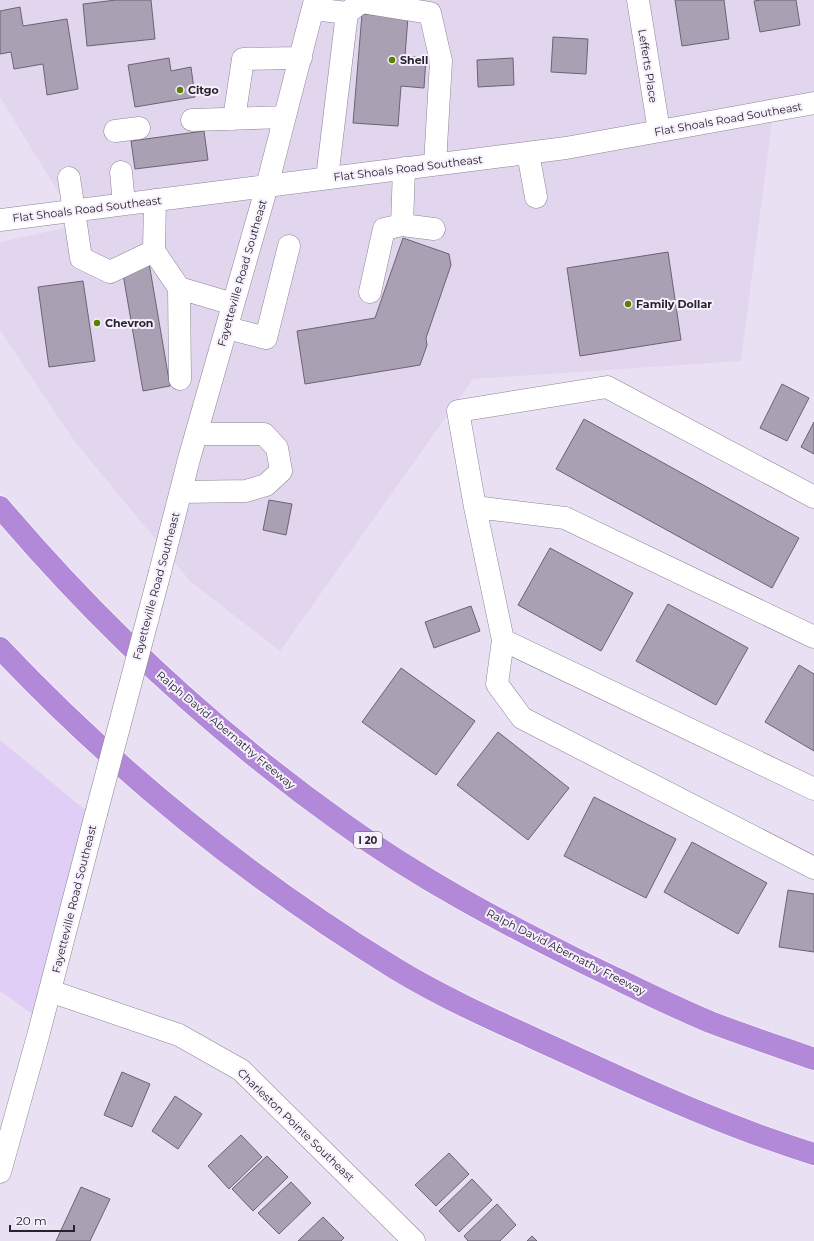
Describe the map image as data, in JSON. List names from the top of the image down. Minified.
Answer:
{"streets":{"highway":["Ralph David Abernathy Freeway","I 20"],"street":["Lefferts Place","Flat Shoals Road Southeast","Fayetteville Road Southeast","Charleston Pointe Southeast"]},"crossings":[["Lefferts Place","Flat Shoals Road Southeast"],["Flat Shoals Road Southeast","Fayetteville Road Southeast"],["Fayetteville Road Southeast","Charleston Pointe Southeast"]],"places":["Shell","Citgo","Family Dollar","Chevron"],"scale_bar":"20 m"}
